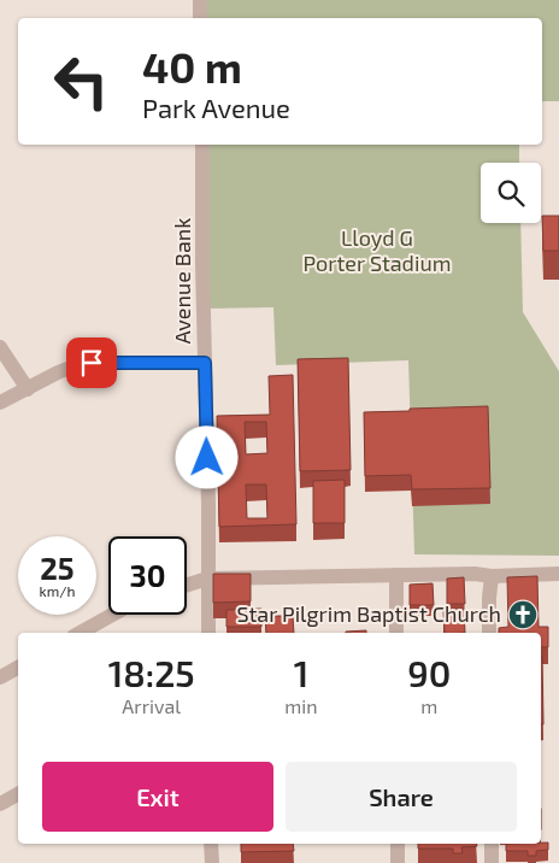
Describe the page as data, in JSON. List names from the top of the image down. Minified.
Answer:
{"streets":{"street":["Avenue Bank"]},"parks":["Lloyd G Porter Stadium"],"places":{"church":["Star Pilgrim Baptist Church"]},"page":{"turn":["40 m","Park Avenue"],"speed":"25 km/h","limit":"30","eta":["18:25","Arrival","1","min","90","m"],"buttons":["Exit","Share"]}}
